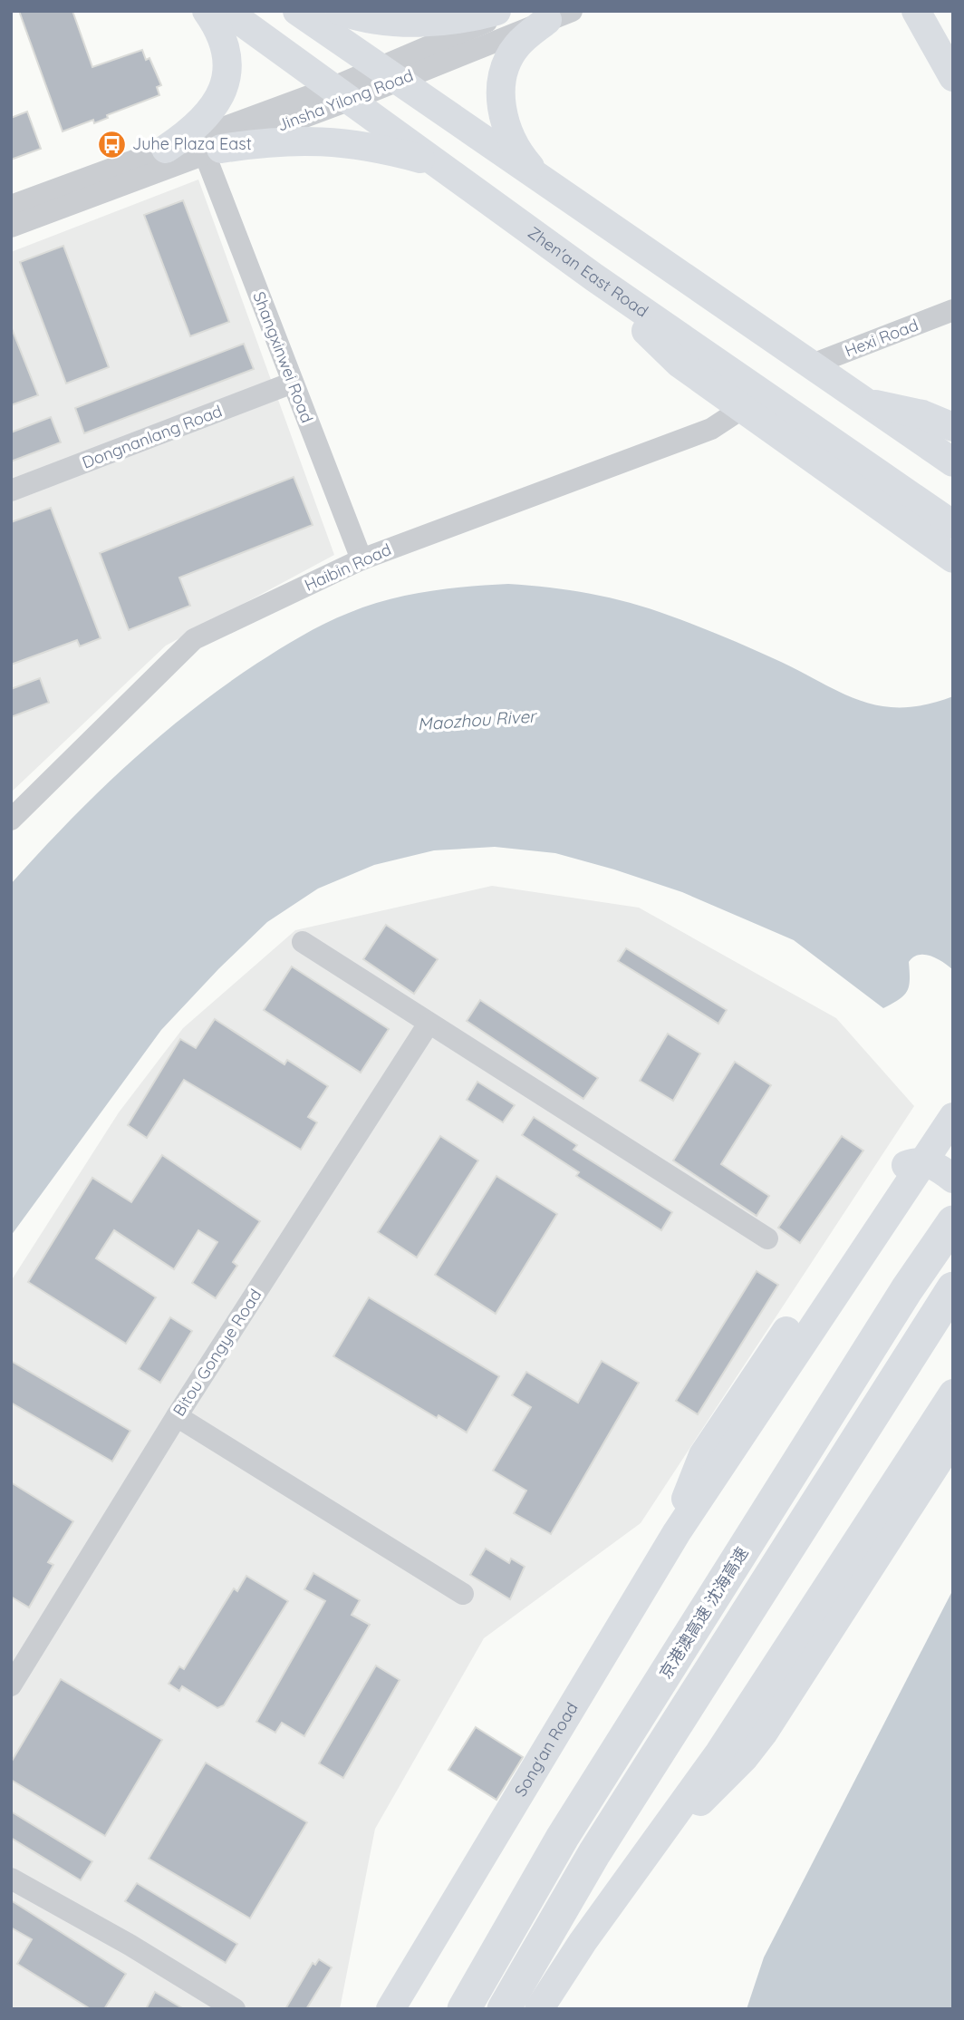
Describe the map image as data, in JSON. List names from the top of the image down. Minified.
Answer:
{"streets":{"highway":["京港澳高速 沈海高速"],"main road":["Zhen'an East Road","Song'an Road"],"street":["Jinsha Yilong Road","Hexi Road","Shangxinwei Road","Dongnanlang Road","Haibin Road","Bitou Gongye Road"]},"crossings":[["Jinsha Yilong Road","Zhen'an East Road"],["Jinsha Yilong Road","Shangxinwei Road"],["Shangxinwei Road","Dongnanlang Road"],["Shangxinwei Road","Haibin Road"]],"water":["Maozhou River"],"places":{"bus stop":["Juhe Plaza East"]}}
